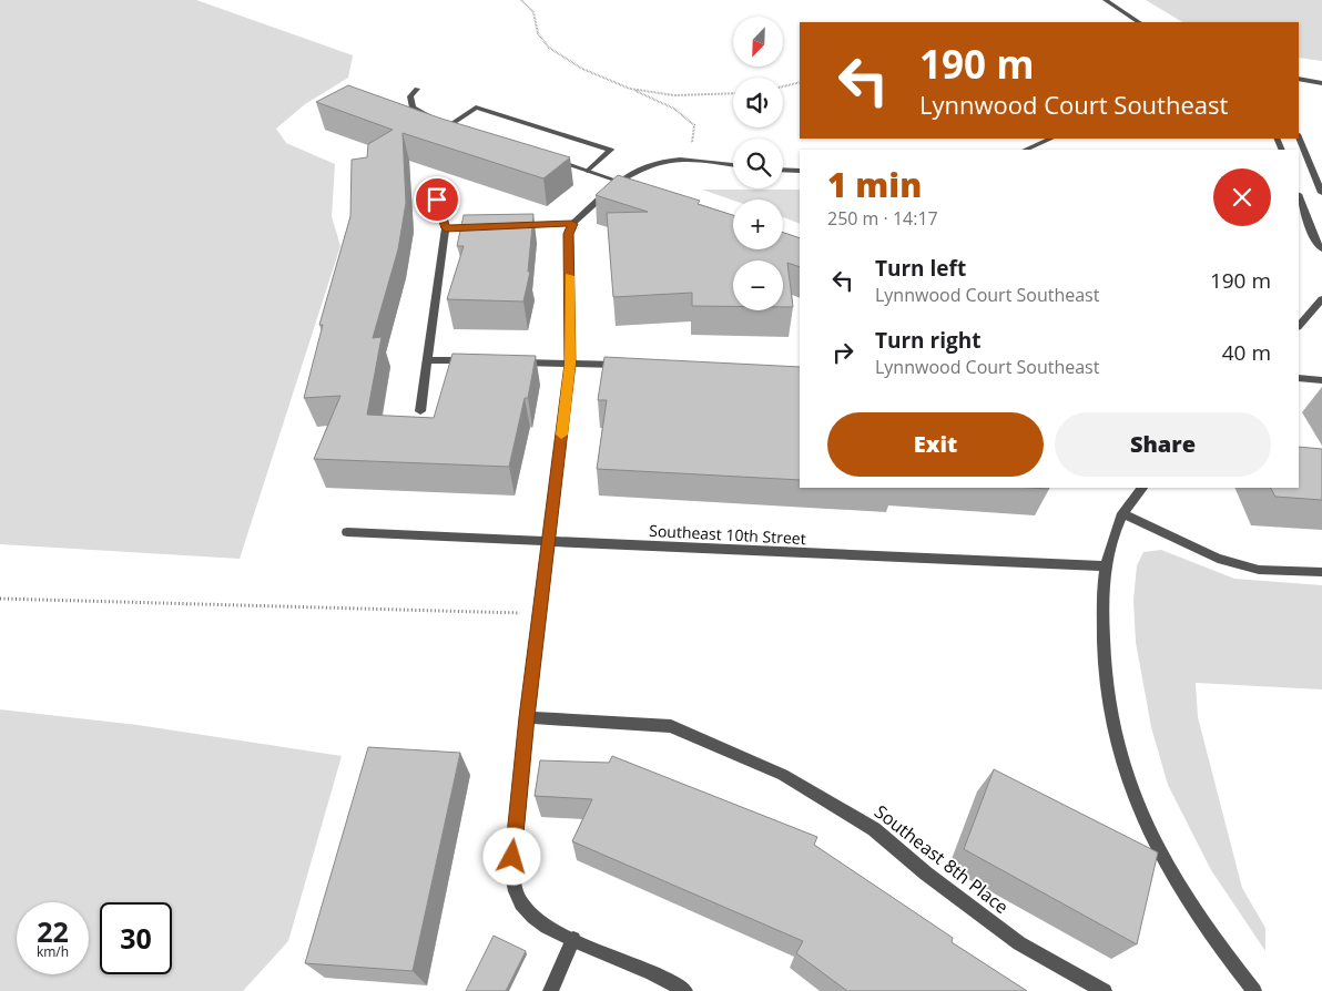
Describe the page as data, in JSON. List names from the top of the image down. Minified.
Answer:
{"streets":{"street":["Southeast 10th Street","Southeast 8th Place"]},"north":"bottom left","page":{"map_buttons":["+","−"],"turn":["190 m","Lynnwood Court Southeast"],"heading":["1 min","250 m · 14:17"],"list":[{"name":"Turn left","note":"Lynnwood Court Southeast","value":"190 m"},{"name":"Turn right","note":"Lynnwood Court Southeast","value":"40 m"}],"buttons":["Exit","Share"],"speed":"22 km/h","limit":"30"}}
